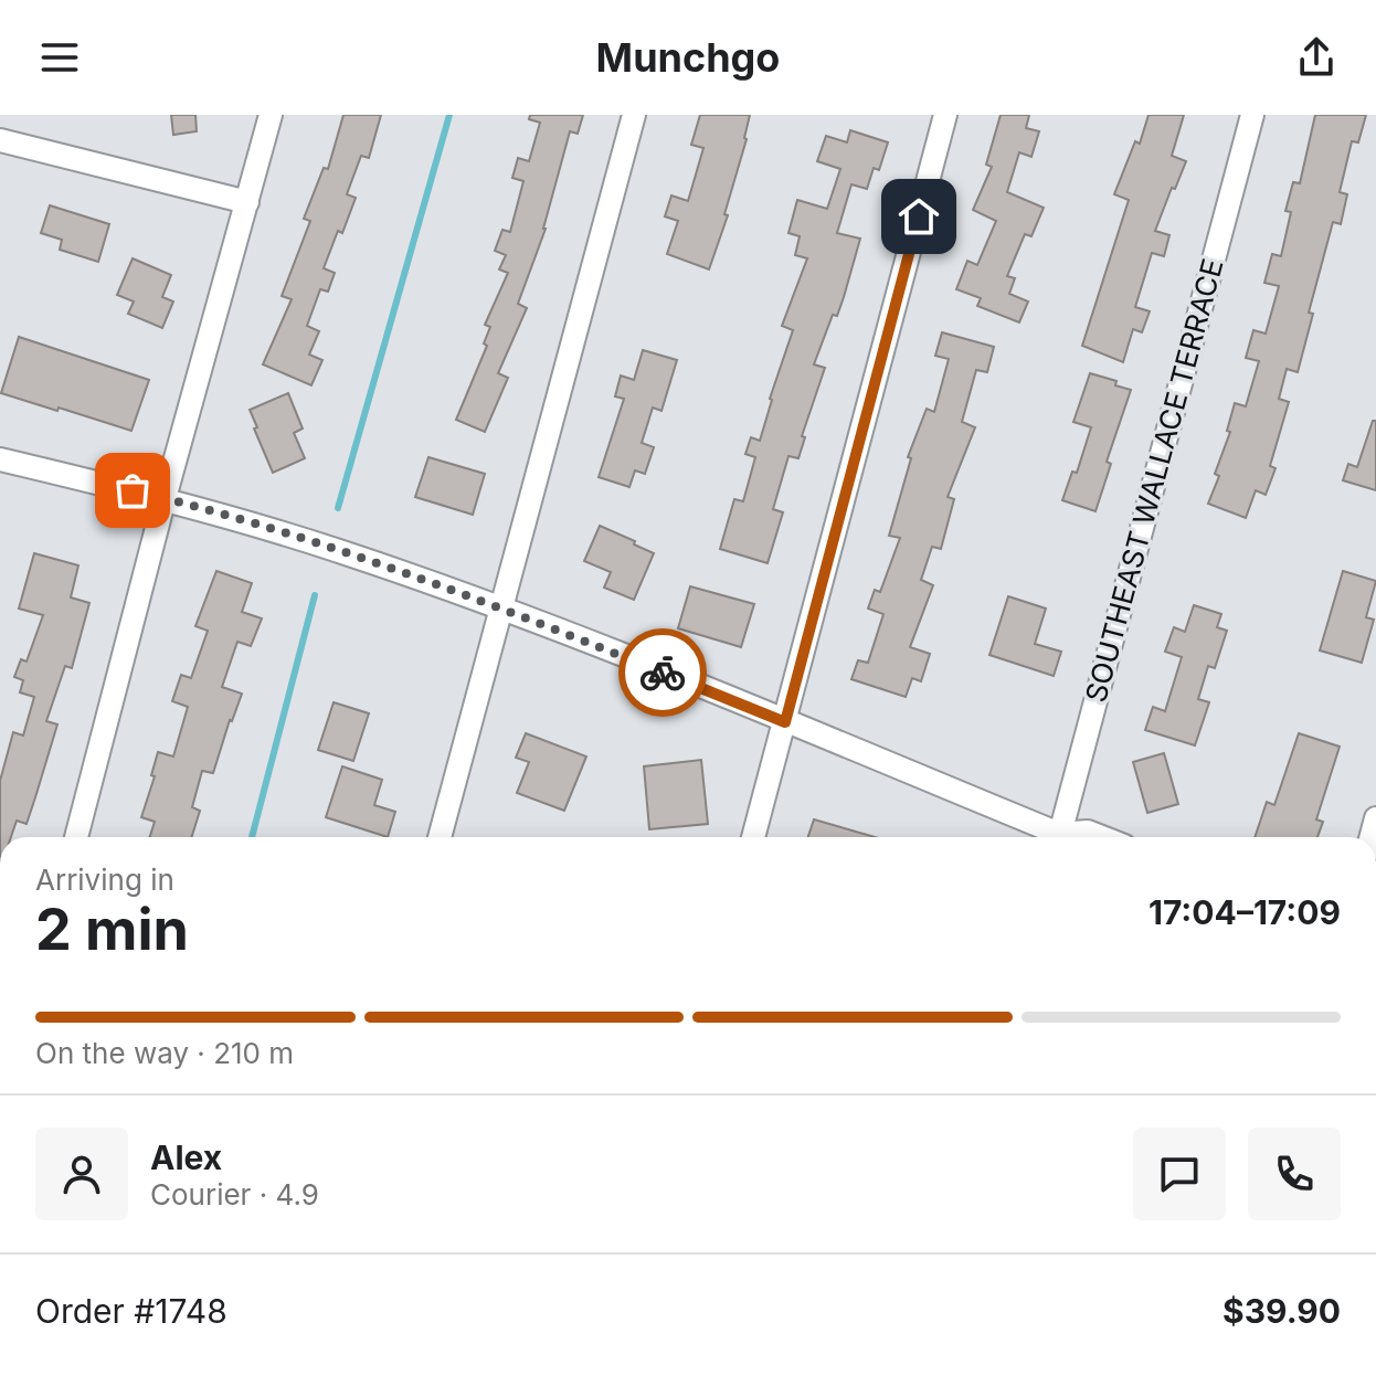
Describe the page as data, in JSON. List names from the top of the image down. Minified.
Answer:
{"streets":{"street":["SOUTHEAST WALLACE TERRACE"]},"page":{"header":"Munchgo","heading":["2 min","Arriving in","17:04–17:09"],"panel":["Alex","Courier · 4.9","Order #1748","$39.90"],"bar":"On the way · 210 m"}}
